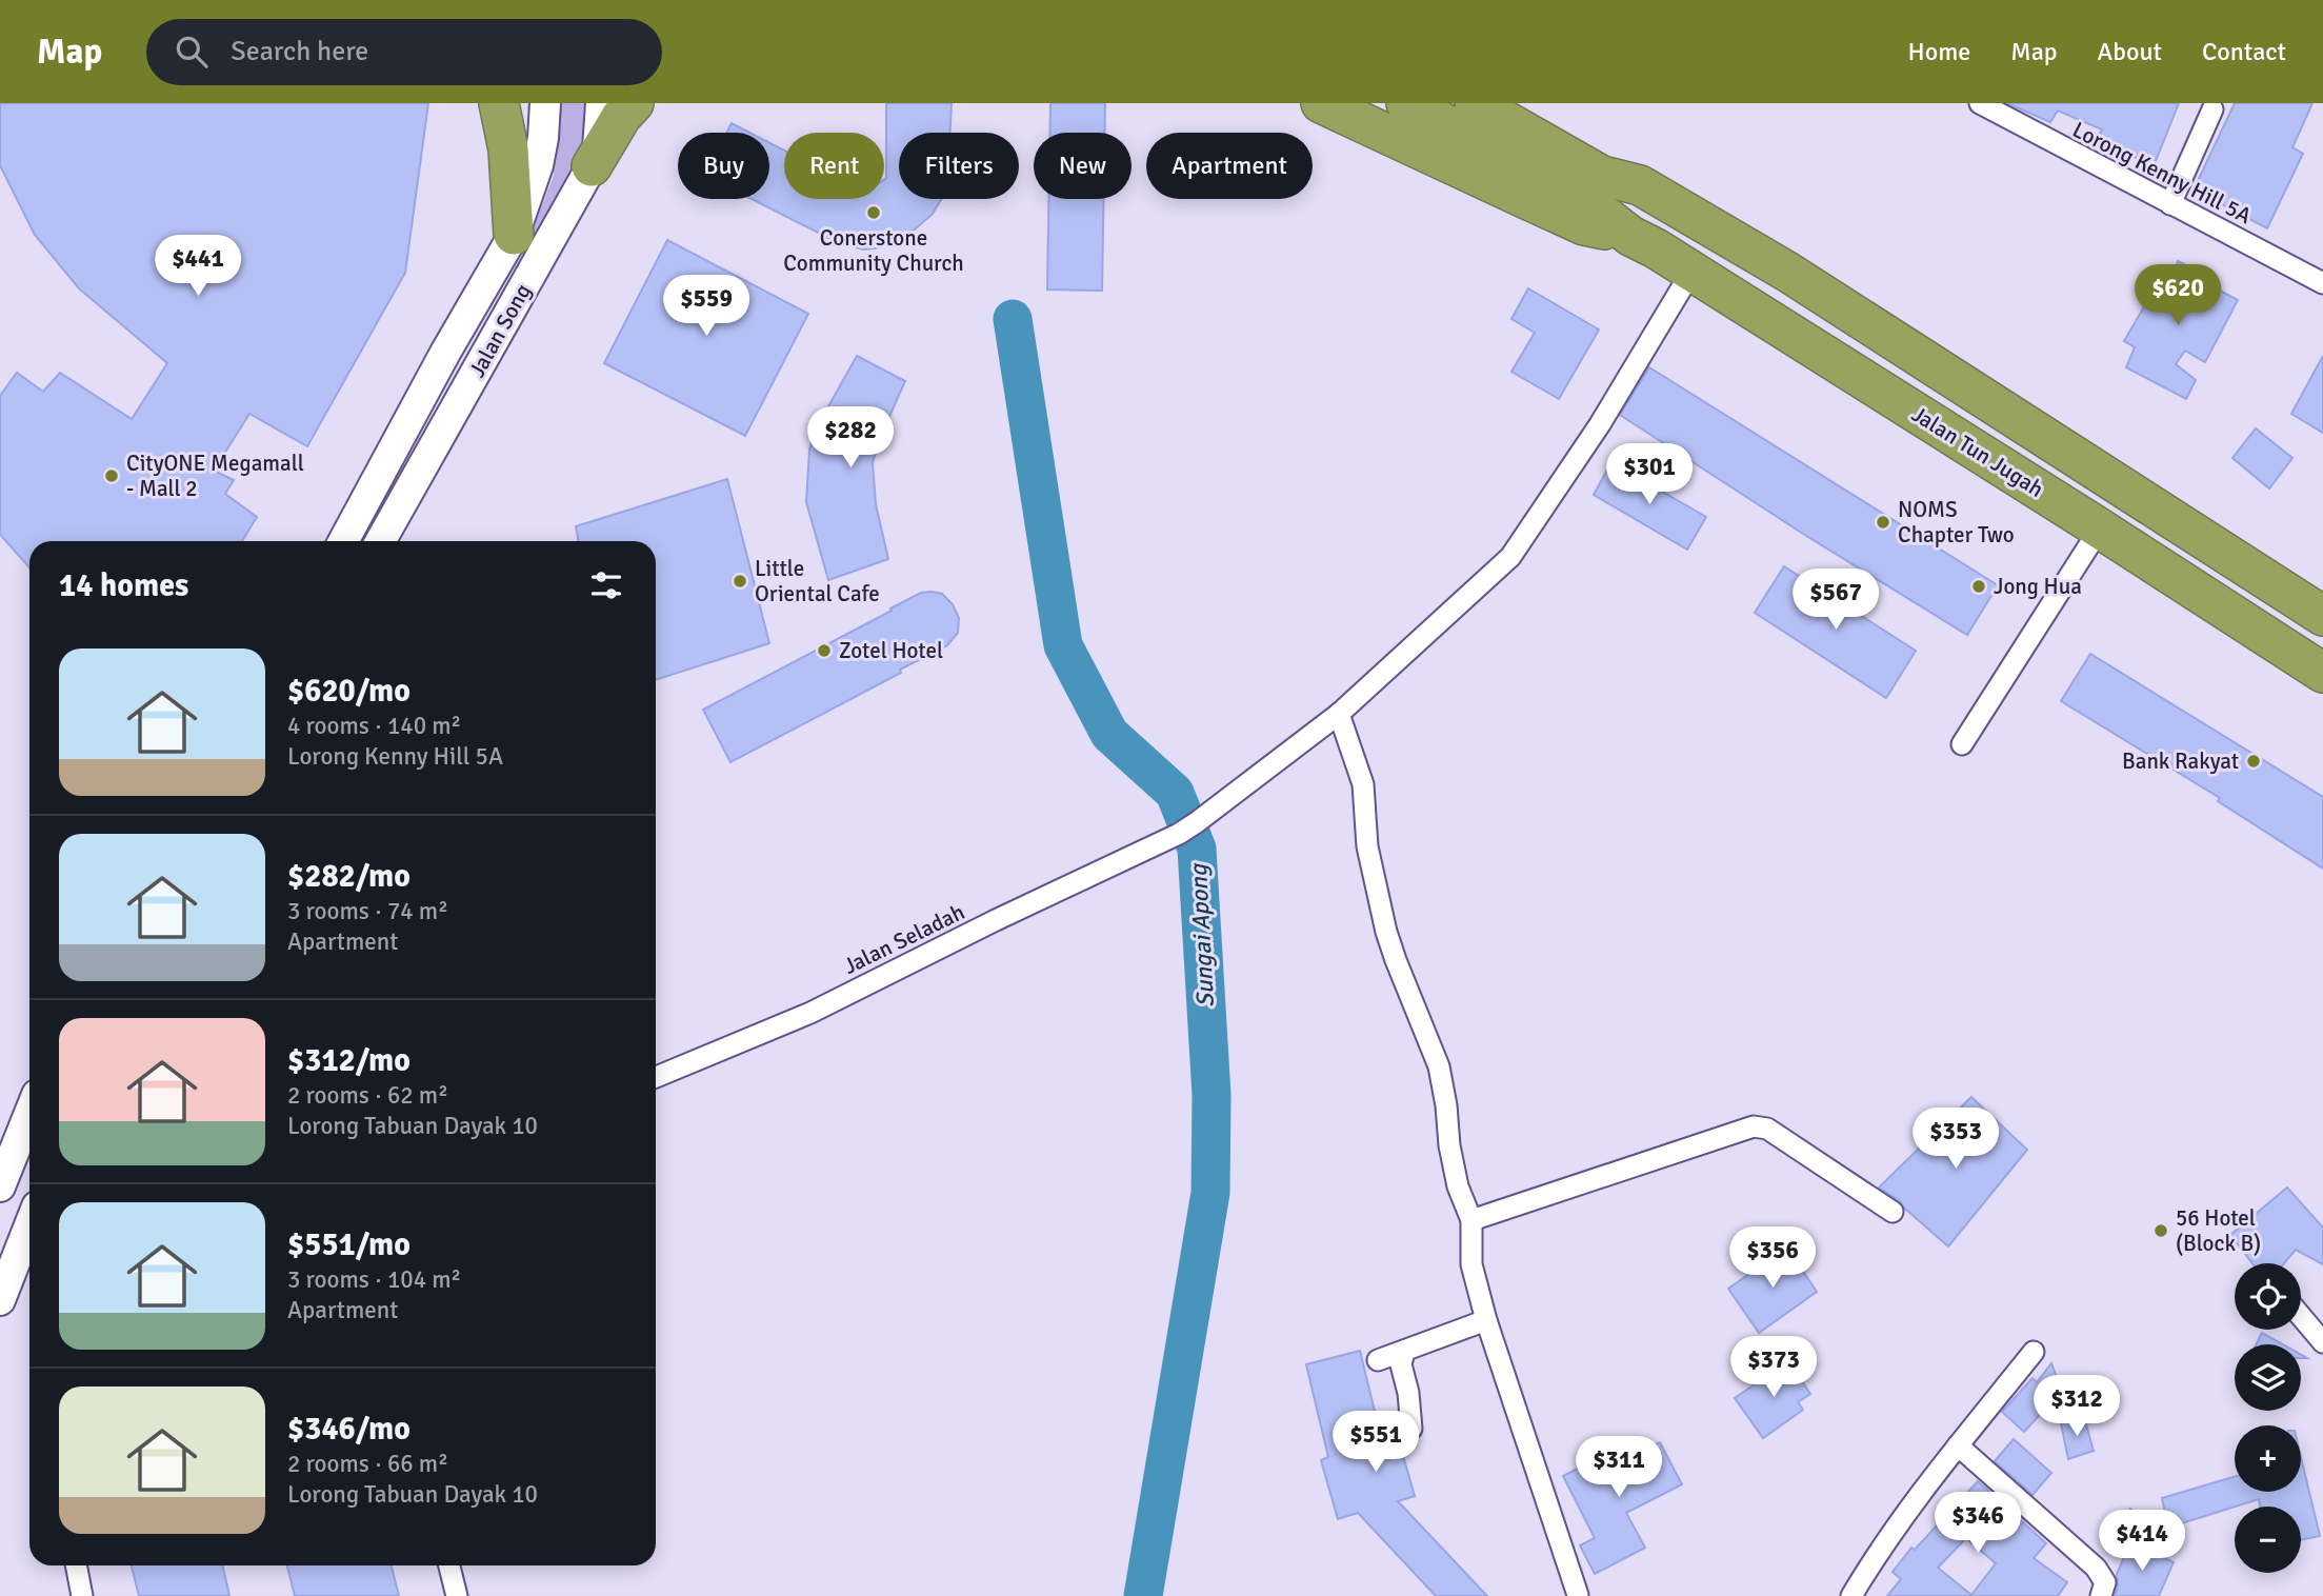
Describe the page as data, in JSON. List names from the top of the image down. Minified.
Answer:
{"streets":{"highway":["Jalan Tun Jugah"],"main road":["Jalan Song"],"street":["Lorong Kenny Hill 5A","Jalan Seladah"]},"crossings":[["Jalan Tun Jugah","Jalan Seladah"]],"water":["Sungai Apong"],"places":["Conerstone Community Church","CityONE Megamall - Mall 2","NOMS Chapter Two","Little Oriental Cafe","Jong Hua","Zotel Hotel","Bank Rakyat","56 Hotel (Block B)"],"page":{"header":"Map","search":"Search here","nav":["Home","Map","About","Contact"],"chip":["Buy","Rent","Filters","New","Apartment"],"price":["$441","$620","$559","$282","$301","$567","$353","$356","$373","$312","$551","$311","$346","$414"],"heading":"14 homes","list":[{"name":"$620/mo","note":"4 rooms · 140 m² · Lorong Kenny Hill 5A"},{"name":"$282/mo","note":"3 rooms · 74 m² · Apartment"},{"name":"$312/mo","note":"2 rooms · 62 m² · Lorong Tabuan Dayak 10"},{"name":"$551/mo","note":"3 rooms · 104 m² · Apartment"},{"name":"$346/mo","note":"2 rooms · 66 m² · Lorong Tabuan Dayak 10"}],"map_buttons":["+","−"]}}
